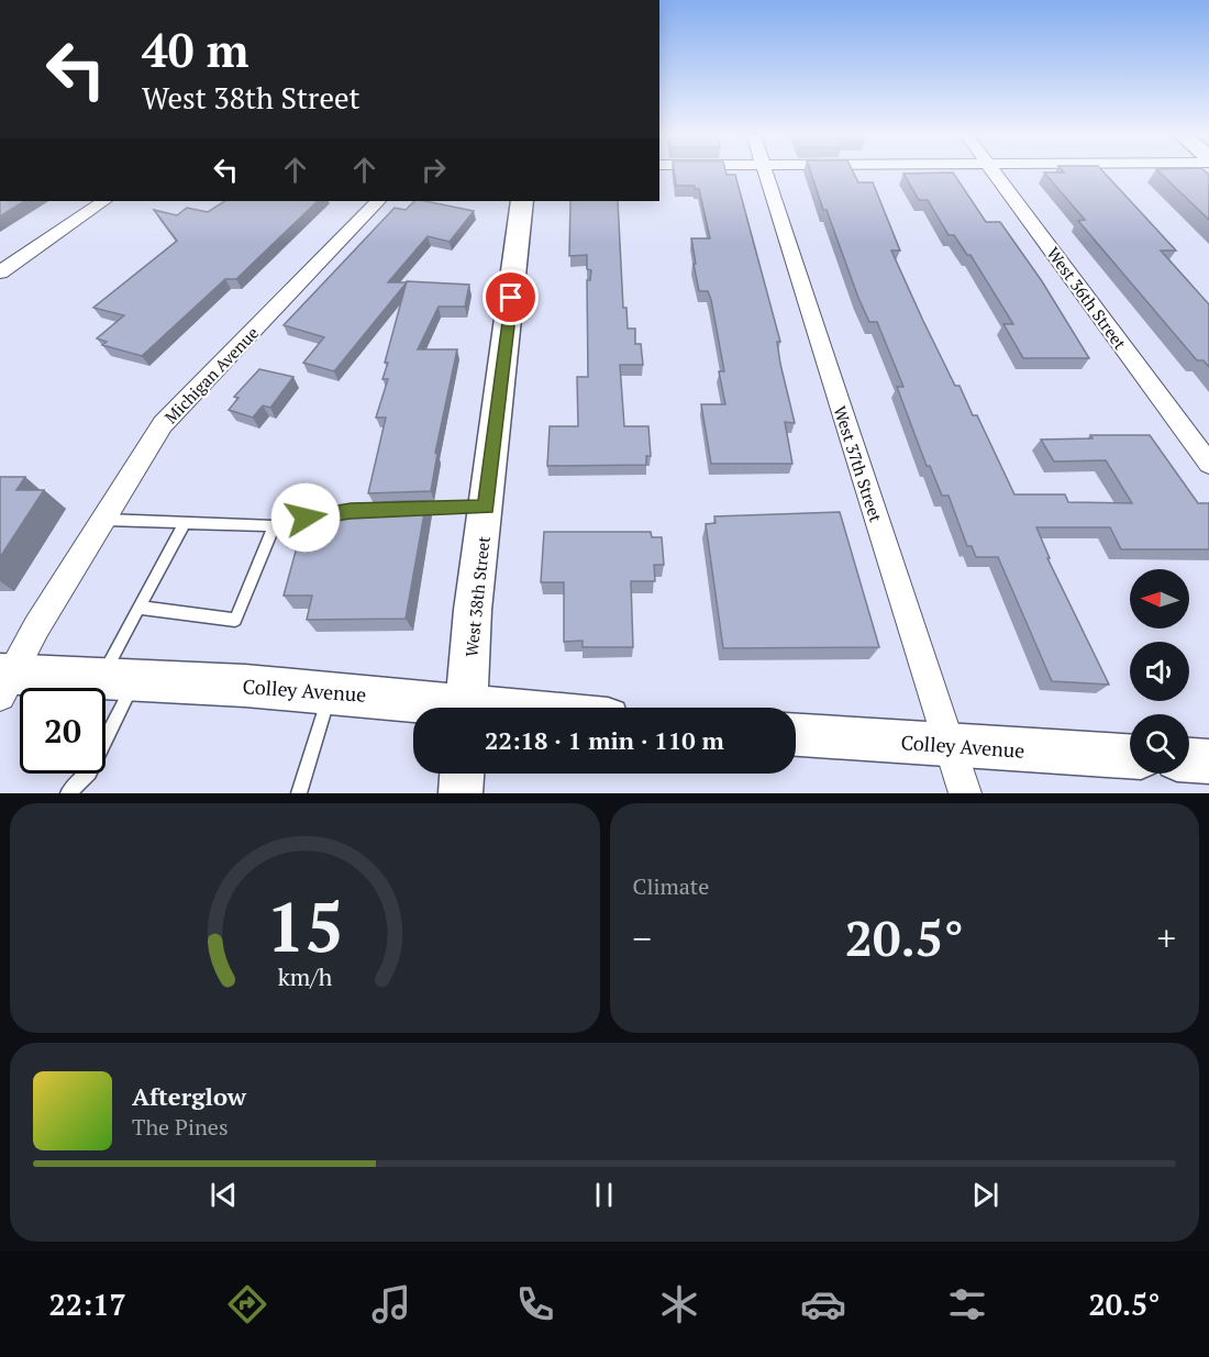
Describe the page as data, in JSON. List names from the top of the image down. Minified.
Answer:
{"streets":{"main road":["West 38th Street","Colley Avenue"],"street":["West 36th Street","Michigan Avenue","West 37th Street"]},"crossings":[["Michigan Avenue","Colley Avenue"],["West 37th Street","Colley Avenue"]],"north":"left","page":{"turn":["40 m","West 38th Street"],"limit":"20","trip":"22:18 · 1 min · 110 m","tile":"Climate","heat":["−","20.5°","+"],"song":["Afterglow","The Pines"],"tabs":["22:17","20.5°"],"gauge":["15","km/h"]}}
